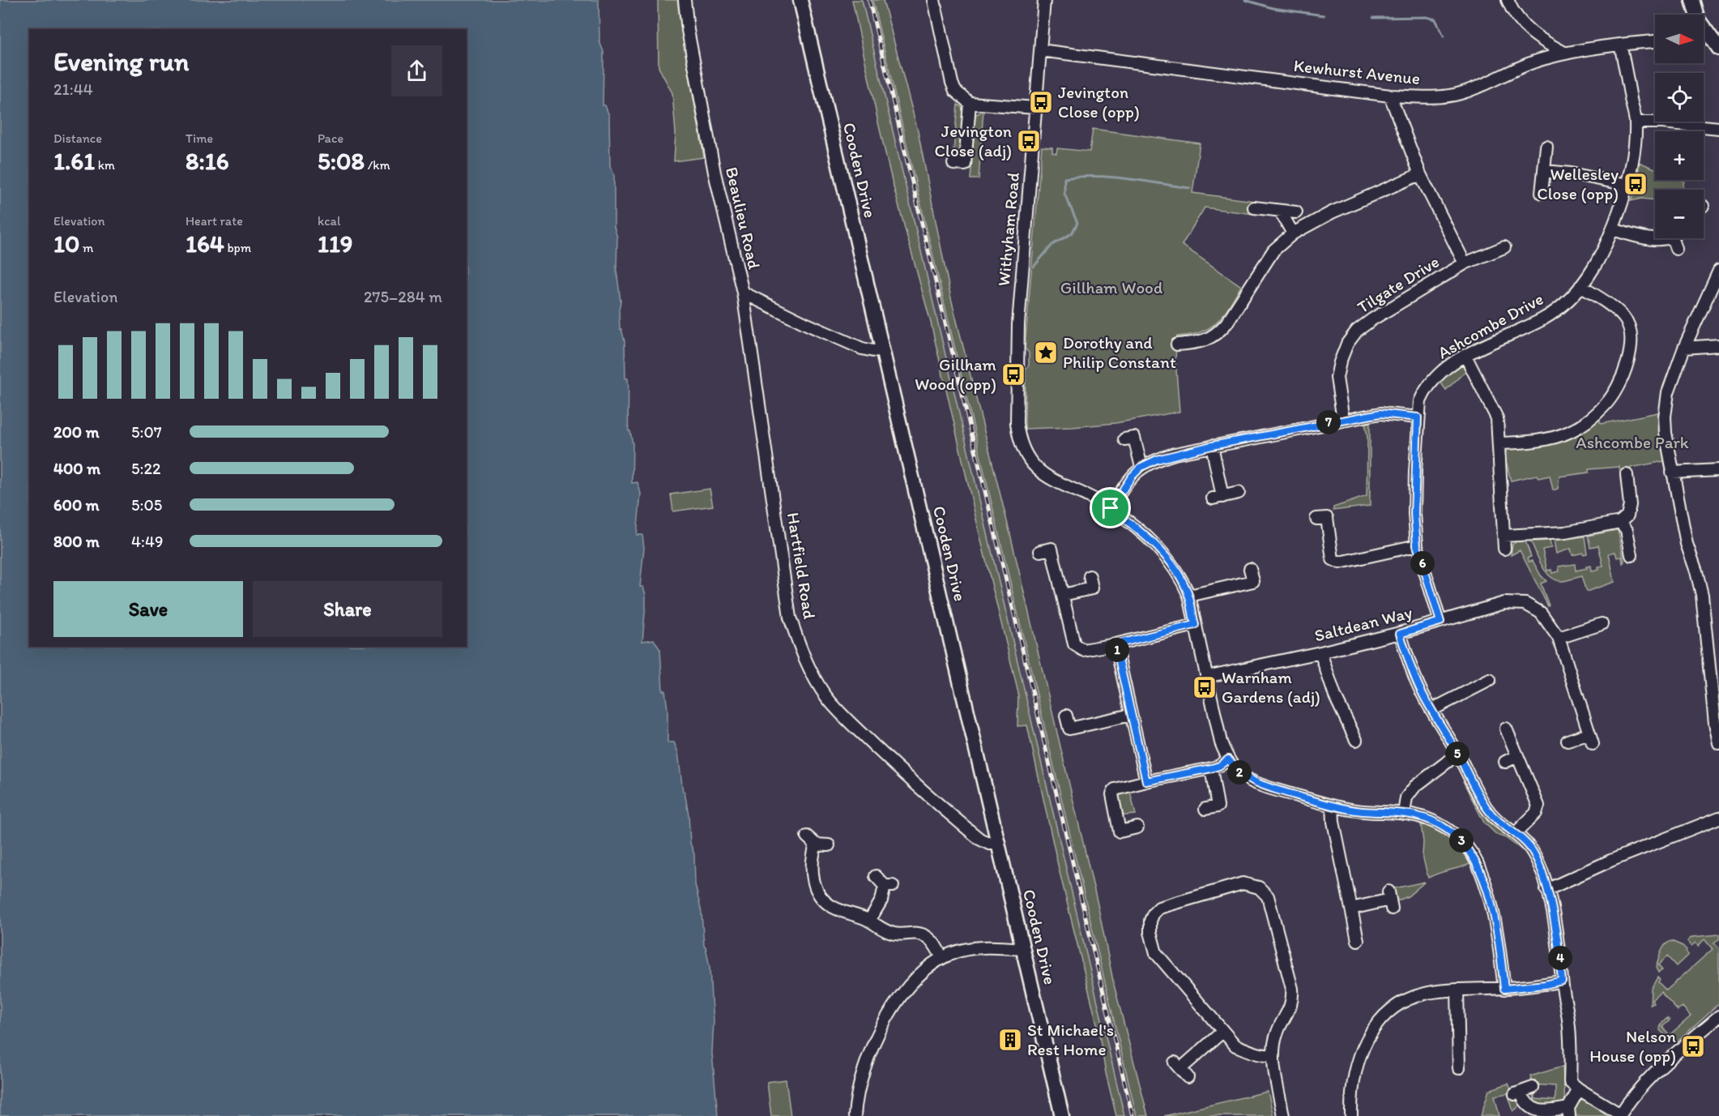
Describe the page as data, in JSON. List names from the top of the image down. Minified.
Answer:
{"streets":{"main road":["Cooden Drive"],"street":["Kewhurst Avenue","Beaulieu Road","Withyham Road","Tilgate Drive","Ashcombe Drive","Hartfield Road","Saltdean Way"]},"crossings":[["Kewhurst Avenue","Withyham Road"],["Kewhurst Avenue","Tilgate Drive"],["Kewhurst Avenue","Ashcombe Drive"],["Cooden Drive","Beaulieu Road"],["Cooden Drive","Hartfield Road"],["Beaulieu Road","Hartfield Road"],["Withyham Road","Saltdean Way"],["Ashcombe Drive","Saltdean Way"]],"parks":["Gillham Wood","Ashcombe Park"],"places":{"bus stop":["Jevington Close (opp)","Jevington Close (adj)","Wellesley Close (opp)","Gillham Wood (opp)","Warnham Gardens (adj)","Nelson House (opp)"],"place":["Dorothy and Philip Constant"],"building":["St Michael's Rest Home"]},"north":"right","page":{"map_buttons":["+","−"],"heading":["Evening run","21:44"],"stats":[["Distance","1.61 km"],["Time","8:16"],["Pace","5:08 /km"],["Elevation","10 m"],["Heart rate","164 bpm"],["kcal","119"]],"chart":["Elevation","275–284 m"],"pins":["7","6","1","5","2","3","4"],"list":[{"name":"200 m","note":"5:07"},{"name":"400 m","note":"5:22"},{"name":"600 m","note":"5:05"},{"name":"800 m","note":"4:49"}],"buttons":["Save","Share"]}}
